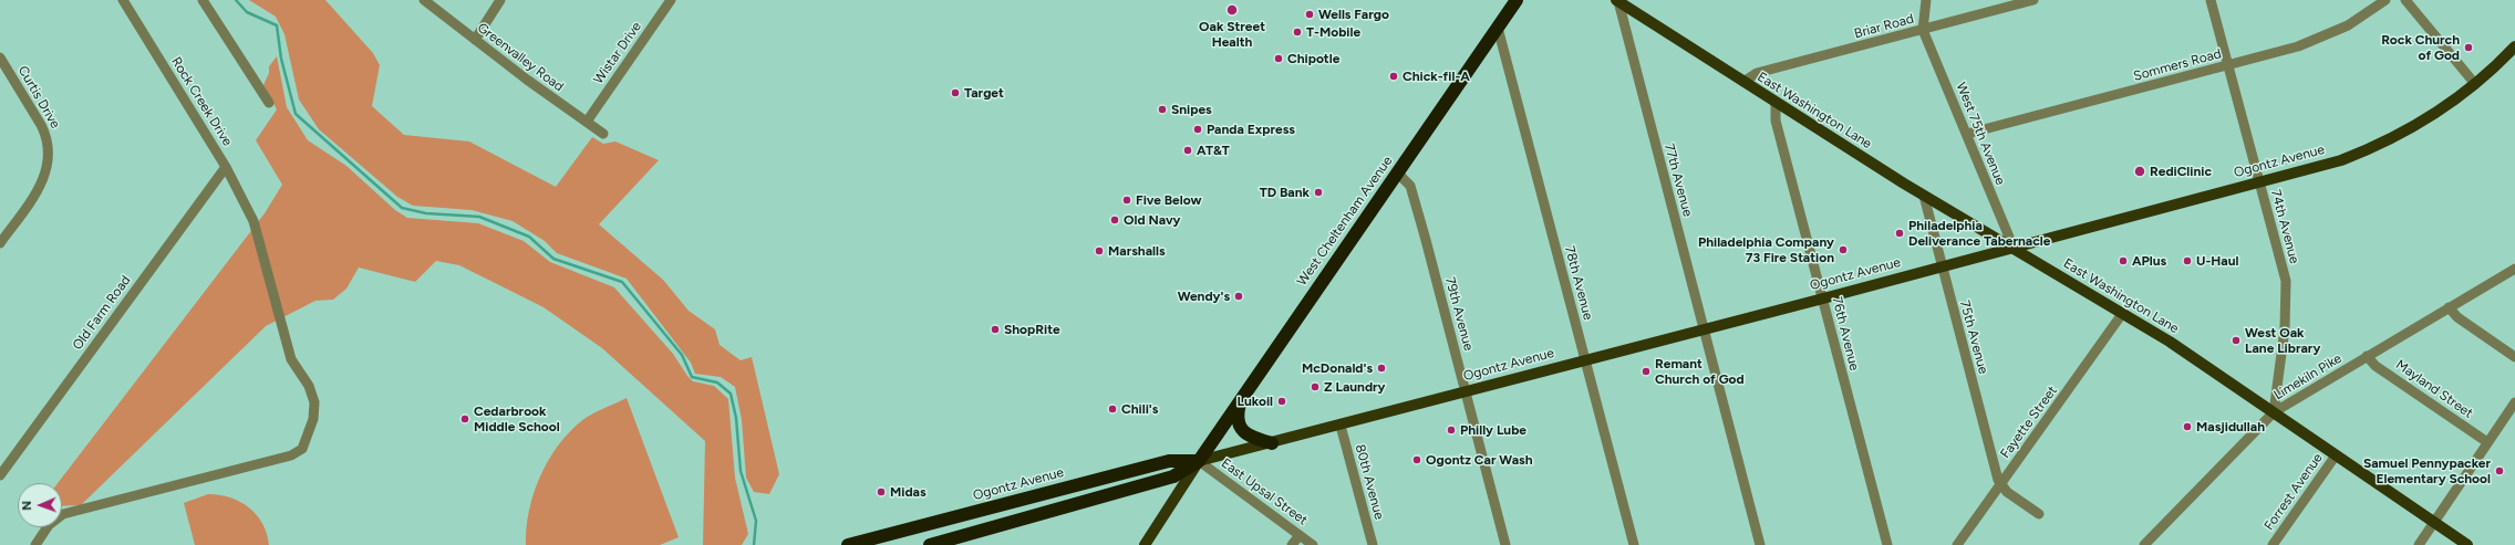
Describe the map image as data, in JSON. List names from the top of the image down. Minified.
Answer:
{"streets":{"highway":["Ogontz Avenue","West Cheltenham Avenue"],"main road":["East Washington Lane"],"street":["Briar Road","Wistar Drive","Greenvalley Road","Sommers Road","Curtis Drive","Rock Creek Drive","West 75th Avenue","77th Avenue","74th Avenue","78th Avenue","Old Farm Road","79th Avenue","76th Avenue","75th Avenue","Limekiln Pike","Mayland Street","Fayette Street","80th Avenue","East Upsal Street","Forrest Avenue"]},"crossings":[["Briar Road","East Washington Lane"],["Briar Road","West 75th Avenue"],["Wistar Drive","Greenvalley Road"],["Sommers Road","West 75th Avenue"],["Sommers Road","74th Avenue"],["Rock Creek Drive","Old Farm Road"],["East Washington Lane","West 75th Avenue"],["East Washington Lane","Ogontz Avenue"],["East Washington Lane","77th Avenue"],["East Washington Lane","74th Avenue"],["East Washington Lane","76th Avenue"],["East Washington Lane","75th Avenue"],["East Washington Lane","Limekiln Pike"],["East Washington Lane","Fayette Street"],["East Washington Lane","Forrest Avenue"],["West 75th Avenue","Ogontz Avenue"],["Ogontz Avenue","77th Avenue"],["Ogontz Avenue","West Cheltenham Avenue"],["Ogontz Avenue","74th Avenue"],["Ogontz Avenue","78th Avenue"],["Ogontz Avenue","79th Avenue"],["Ogontz Avenue","76th Avenue"],["Ogontz Avenue","75th Avenue"],["Ogontz Avenue","80th Avenue"],["Ogontz Avenue","East Upsal Street"],["West Cheltenham Avenue","78th Avenue"],["West Cheltenham Avenue","79th Avenue"],["West Cheltenham Avenue","East Upsal Street"],["74th Avenue","Limekiln Pike"],["75th Avenue","Fayette Street"],["Limekiln Pike","Mayland Street"]],"places":["Oak Street Health","Wells Fargo","T-Mobile","Rock Church of God","Chipotle","Chick-fil-A","Target","Snipes","Panda Express","AT&T","RediClinic","TD Bank","Five Below","Old Navy","Philadelphia Deliverance Tabernacle","Philadelphia Company 73 Fire Station","Marshalls","APlus","U-Haul","Wendy's","ShopRite","West Oak Lane Library","McDonald's","Remant Church of God","Z Laundry","Lukoil","Chili's","Cedarbrook Middle School","Masjidullah","Philly Lube","Ogontz Car Wash","Samuel Pennypacker Elementary School","Midas"],"north":"left"}
